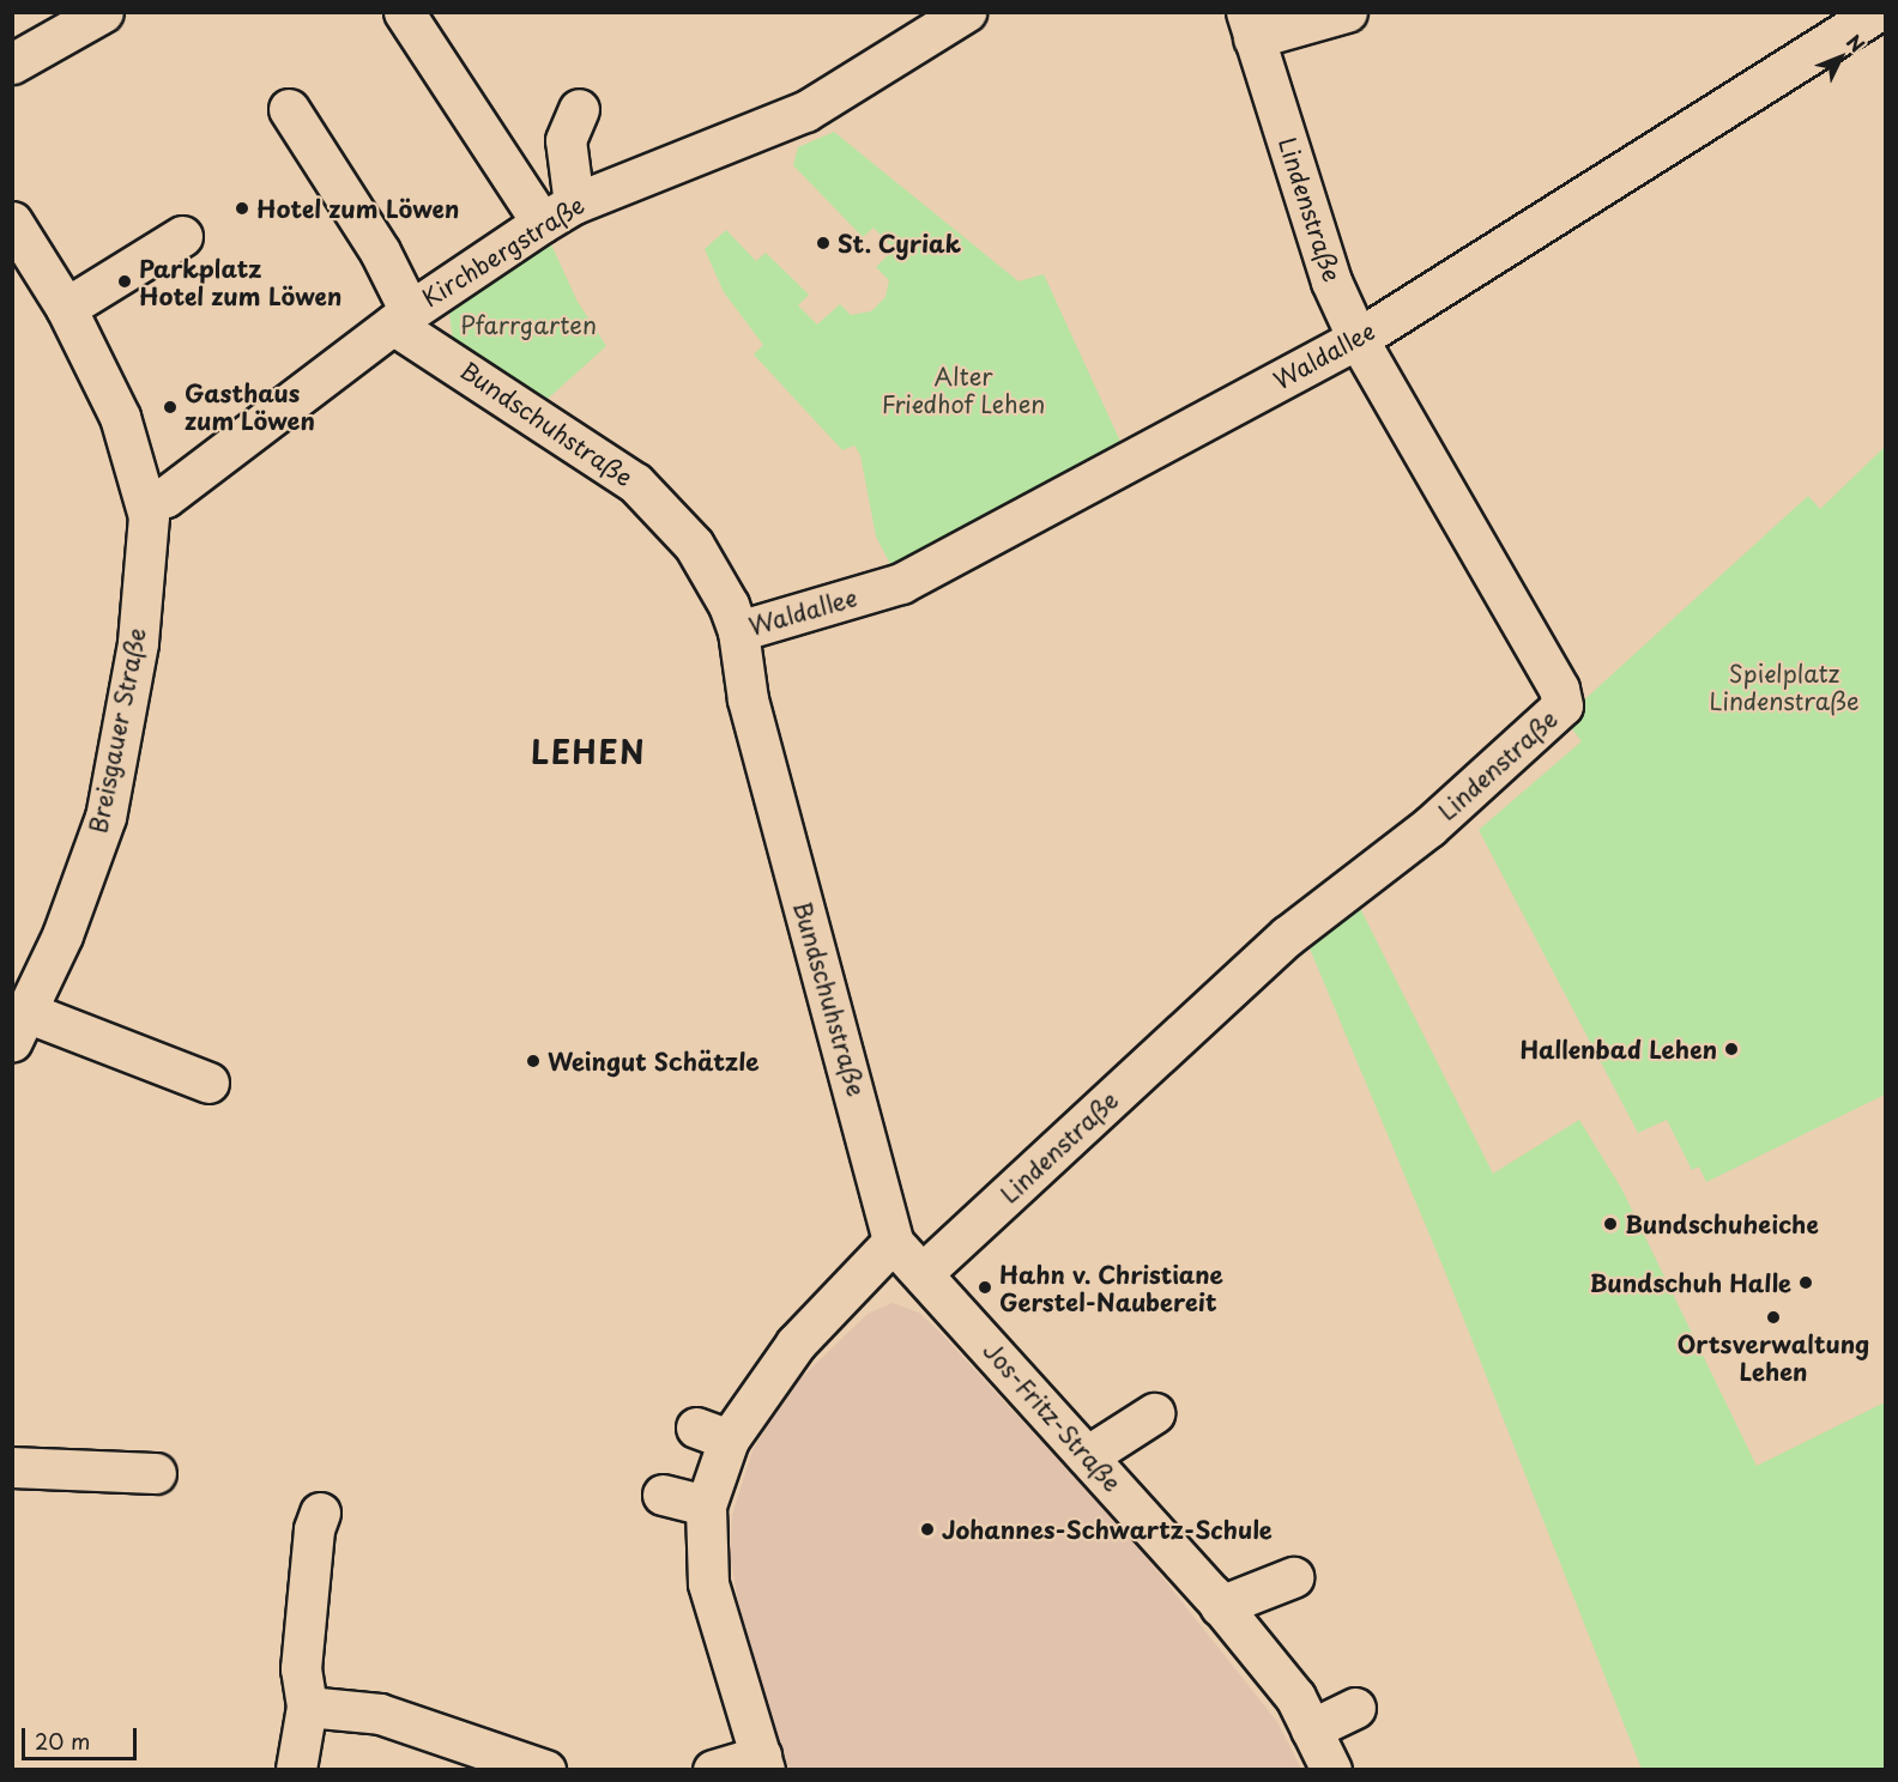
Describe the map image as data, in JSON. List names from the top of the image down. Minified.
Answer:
{"streets":{"street":["Lindenstraße","Kirchbergstraße","Waldallee","Bundschuhstraße","Breisgauer Straße","Jos-Fritz-Straße"]},"crossings":[["Lindenstraße","Waldallee"],["Lindenstraße","Jos-Fritz-Straße"],["Kirchbergstraße","Bundschuhstraße"],["Kirchbergstraße","Breisgauer Straße"],["Waldallee","Bundschuhstraße"],["Bundschuhstraße","Jos-Fritz-Straße"]],"districts":["LEHEN"],"parks":["Pfarrgarten","Alter Friedhof Lehen","Spielplatz Lindenstraße"],"places":["Hotel zum Löwen","St. Cyriak","Parkplatz Hotel zum Löwen","Gasthaus zum Löwen","Hallenbad Lehen","Weingut Schätzle","Bundschuheiche","Bundschuh Halle","Hahn v. Christiane Gerstel-Naubereit","Ortsverwaltung Lehen","Johannes-Schwartz-Schule"],"scale_bar":"20 m","north":"top right"}
